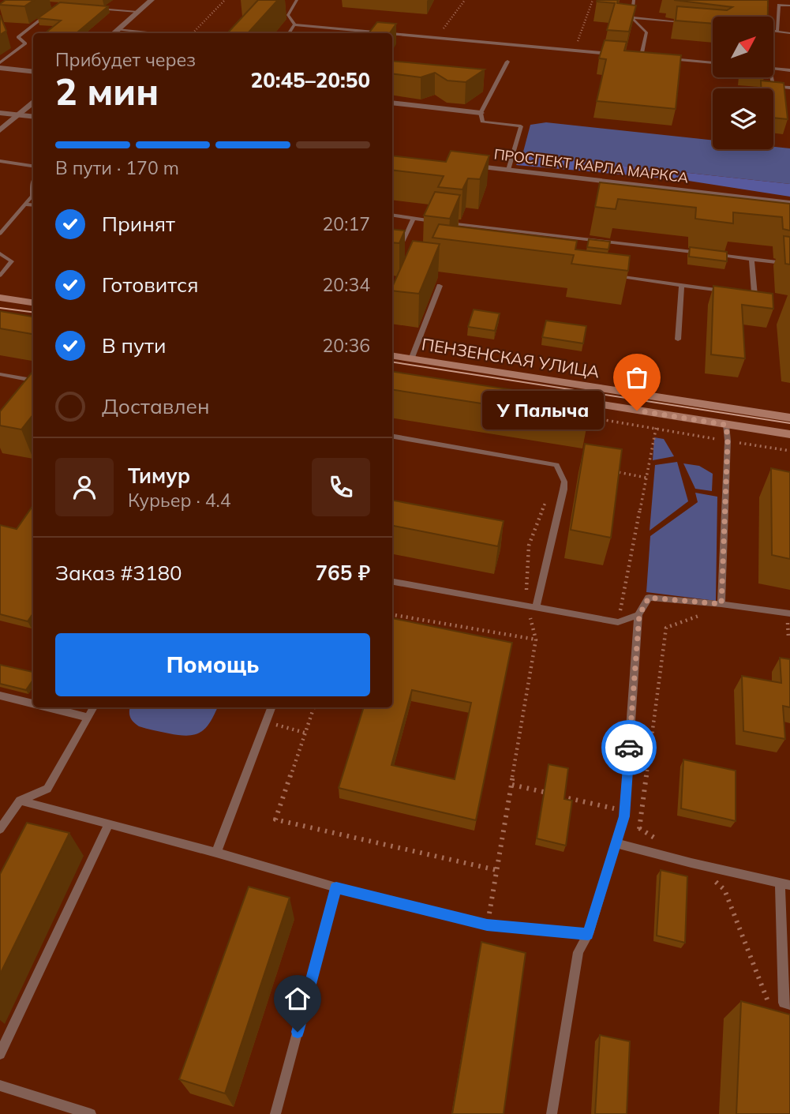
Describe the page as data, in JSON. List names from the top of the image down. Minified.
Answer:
{"streets":{"main road":["ПЕНЗЕНСКАЯ УЛИЦА"],"street":["ПРОСПЕКТ КАРЛА МАРКСА"]},"places":["У Палыча"],"north":"top right","page":{"heading":["2 мин","Прибудет через","20:45–20:50"],"panel":["Тимур","Курьер · 4.4","Заказ #3180","765 ₽"],"bar":"В пути · 170 m","list":[["Принят","20:17"],["Готовится","20:34"],["В пути","20:36"],"Доставлен"],"bubble":"У Палыча","buttons":"Помощь"}}
